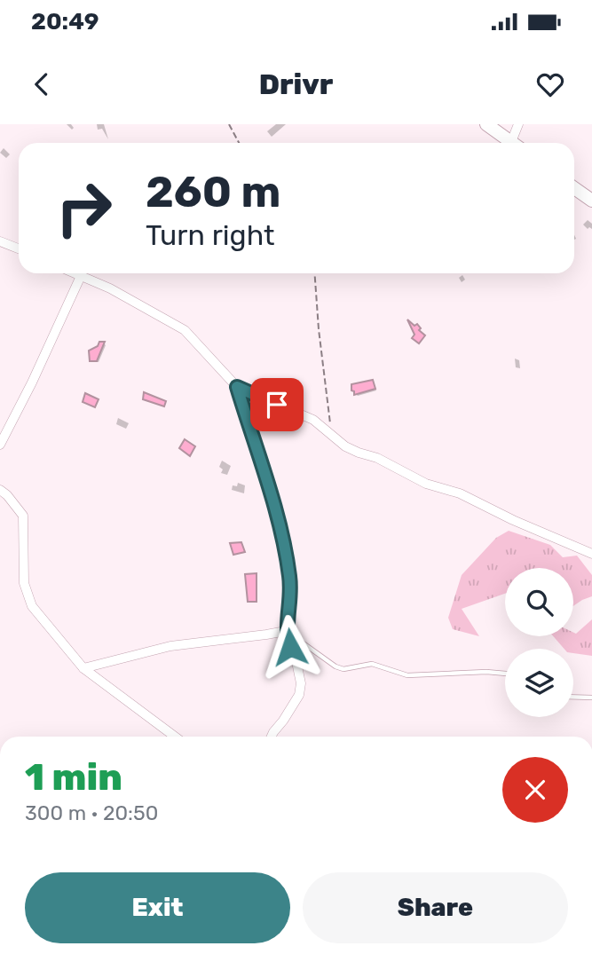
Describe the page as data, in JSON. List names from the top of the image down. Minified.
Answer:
{"page":{"status":"20:49","header":"Drivr","turn":["260 m","Turn right"],"heading":["1 min","300 m · 20:50"],"buttons":["Exit","Share"]}}
